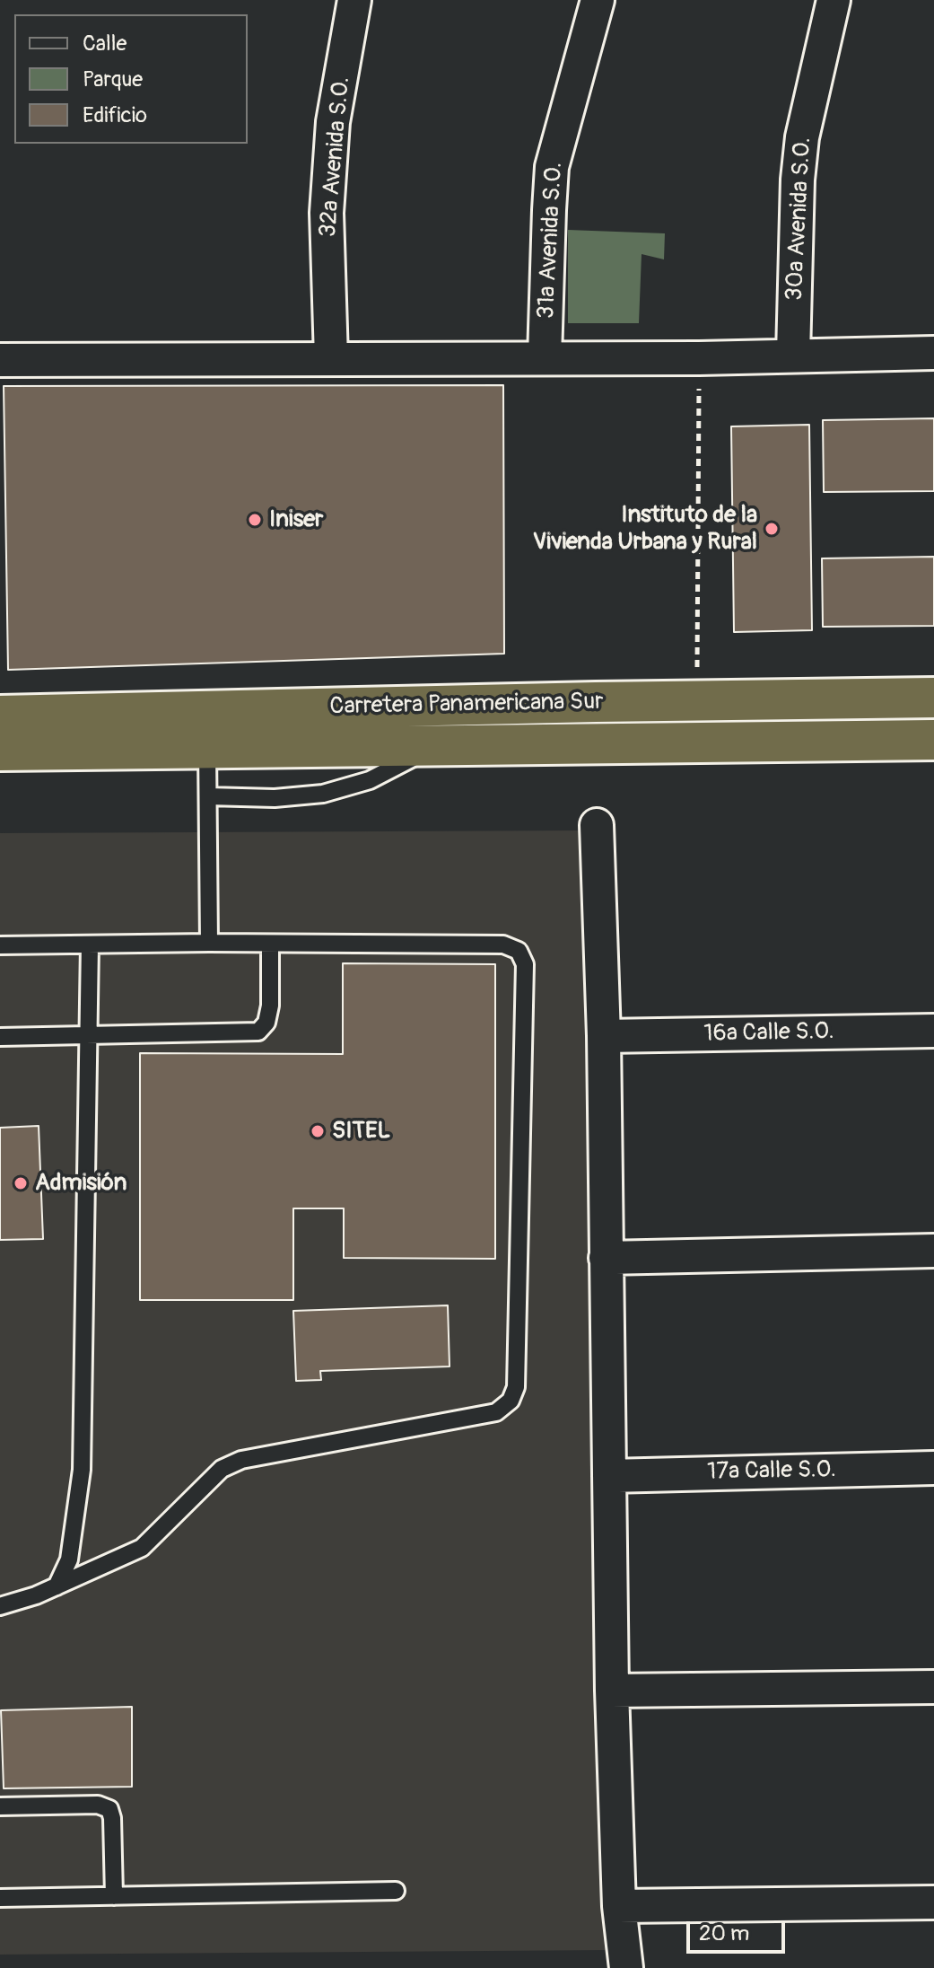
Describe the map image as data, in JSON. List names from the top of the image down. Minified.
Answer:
{"streets":{"highway":["Carretera Panamericana Sur"],"street":["32a Avenida S.O.","30a Avenida S.O.","31a Avenida S.O.","16a Calle S.O.","17a Calle S.O."]},"places":["Iniser","Instituto de la Vivienda Urbana y Rural","SITEL","Admisión"],"legend":["Calle","Parque","Edificio"],"scale_bar":"20 m"}
